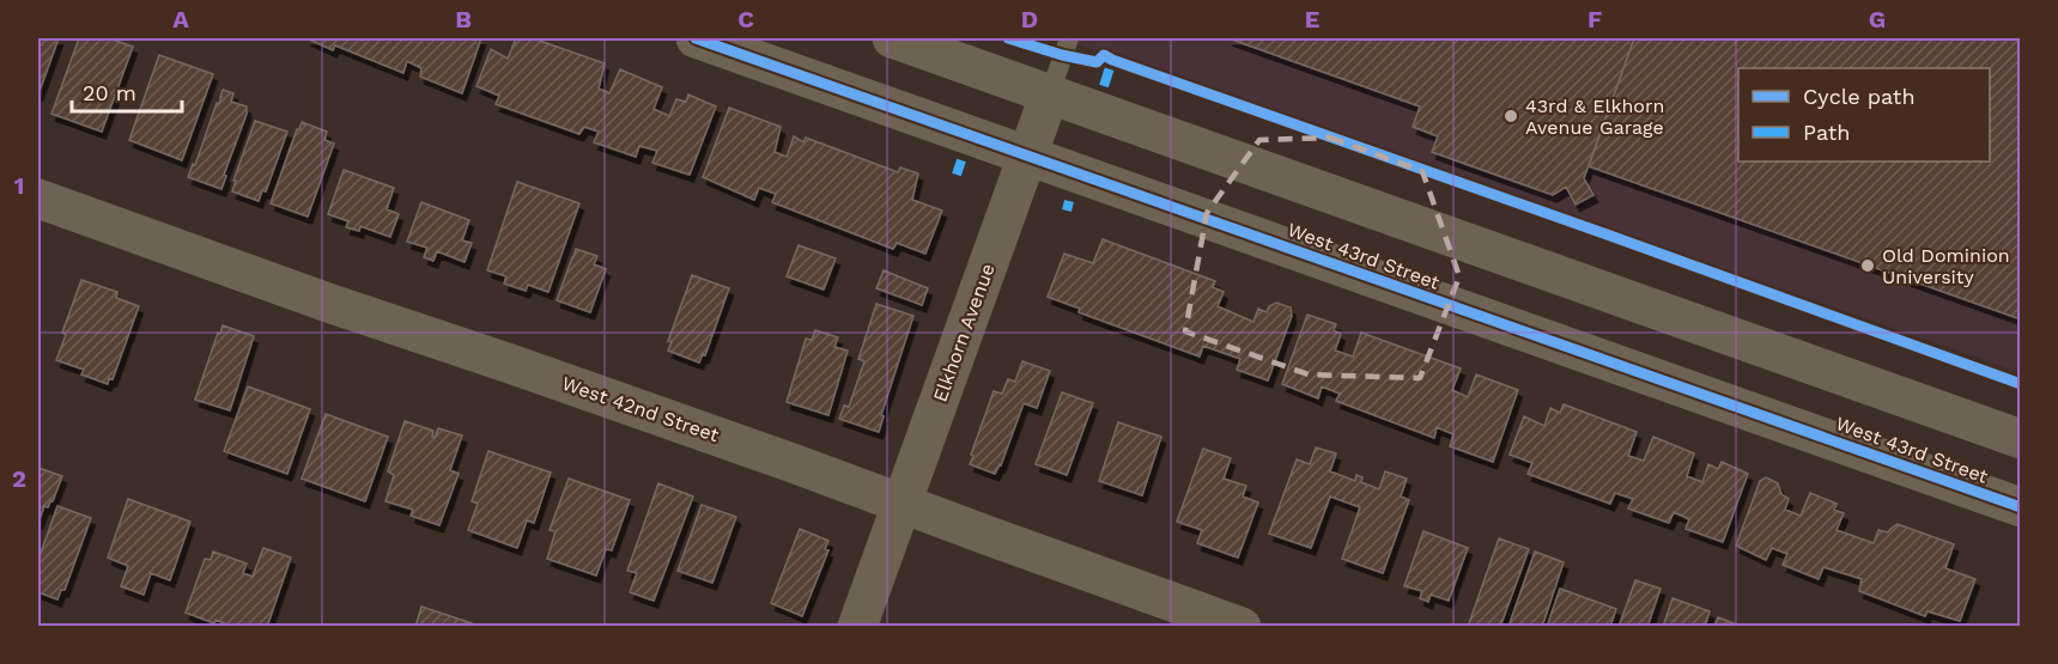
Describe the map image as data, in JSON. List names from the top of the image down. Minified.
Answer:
{"streets":{"street":["West 43rd Street","Elkhorn Avenue","West 42nd Street"]},"crossings":[["West 43rd Street","Elkhorn Avenue"],["Elkhorn Avenue","West 42nd Street"]],"places":["43rd & Elkhorn Avenue Garage","Old Dominion University"],"legend":["Cycle path","Path"],"scale_bar":"20 m","grid":{"columns":["A","B","C","D","E","F","G"],"rows":["1","2"]}}
